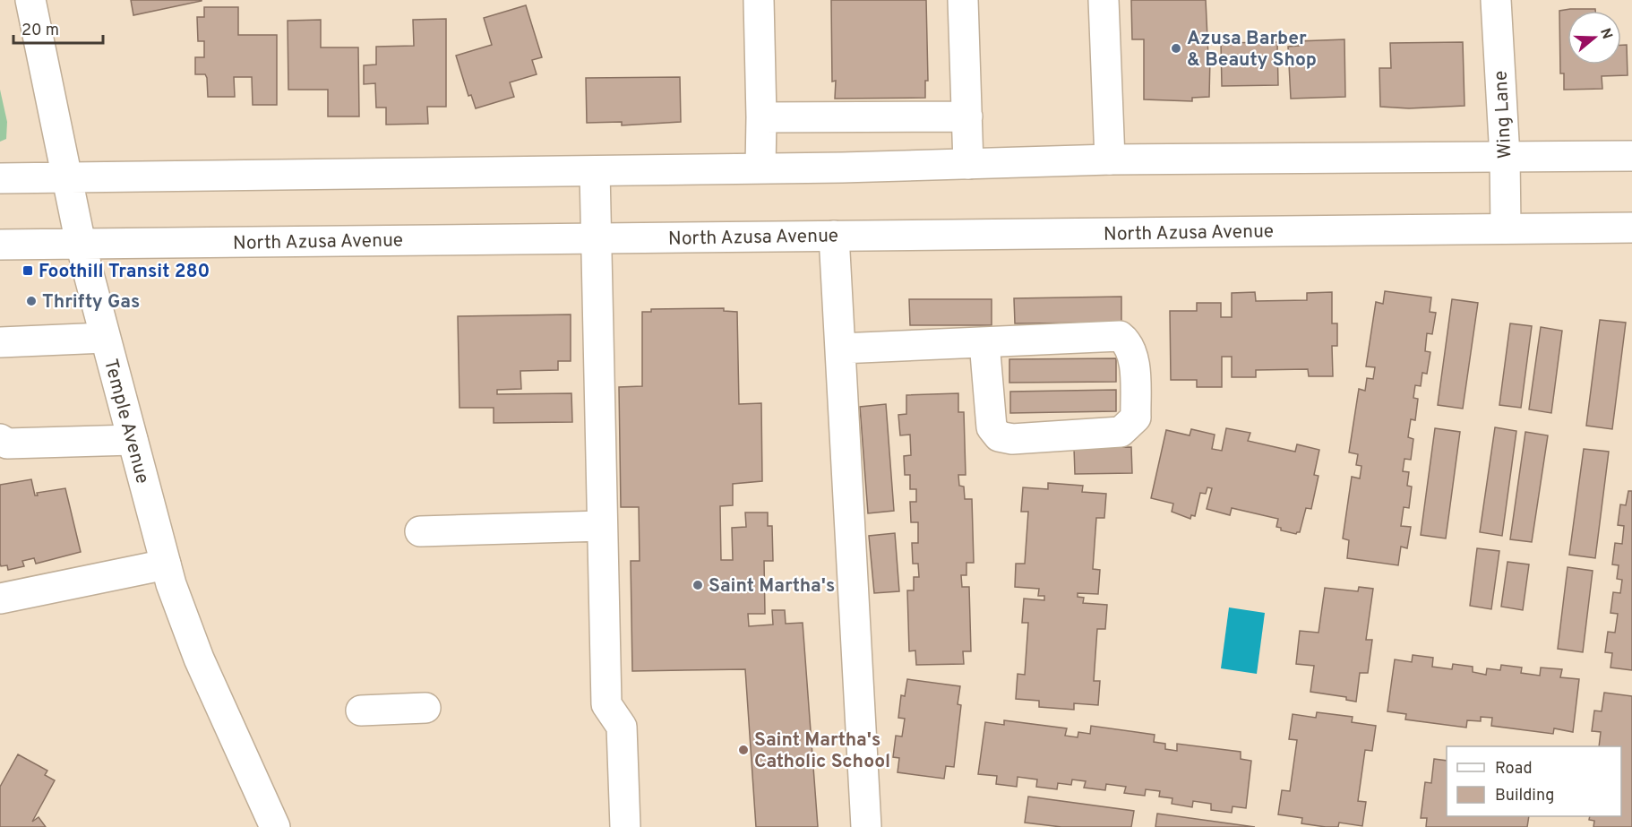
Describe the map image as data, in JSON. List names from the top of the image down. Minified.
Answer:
{"streets":{"main road":["Wing Lane","North Azusa Avenue","Temple Avenue"]},"crossings":[["Wing Lane","North Azusa Avenue"],["North Azusa Avenue","Temple Avenue"]],"places":{"other":["Azusa Barber & Beauty Shop","Thrifty Gas","Saint Martha's","Saint Martha's Catholic School"],"transit":["Foothill Transit 280"]},"legend":["Road","Building"],"scale_bar":"20 m","north":"right"}
